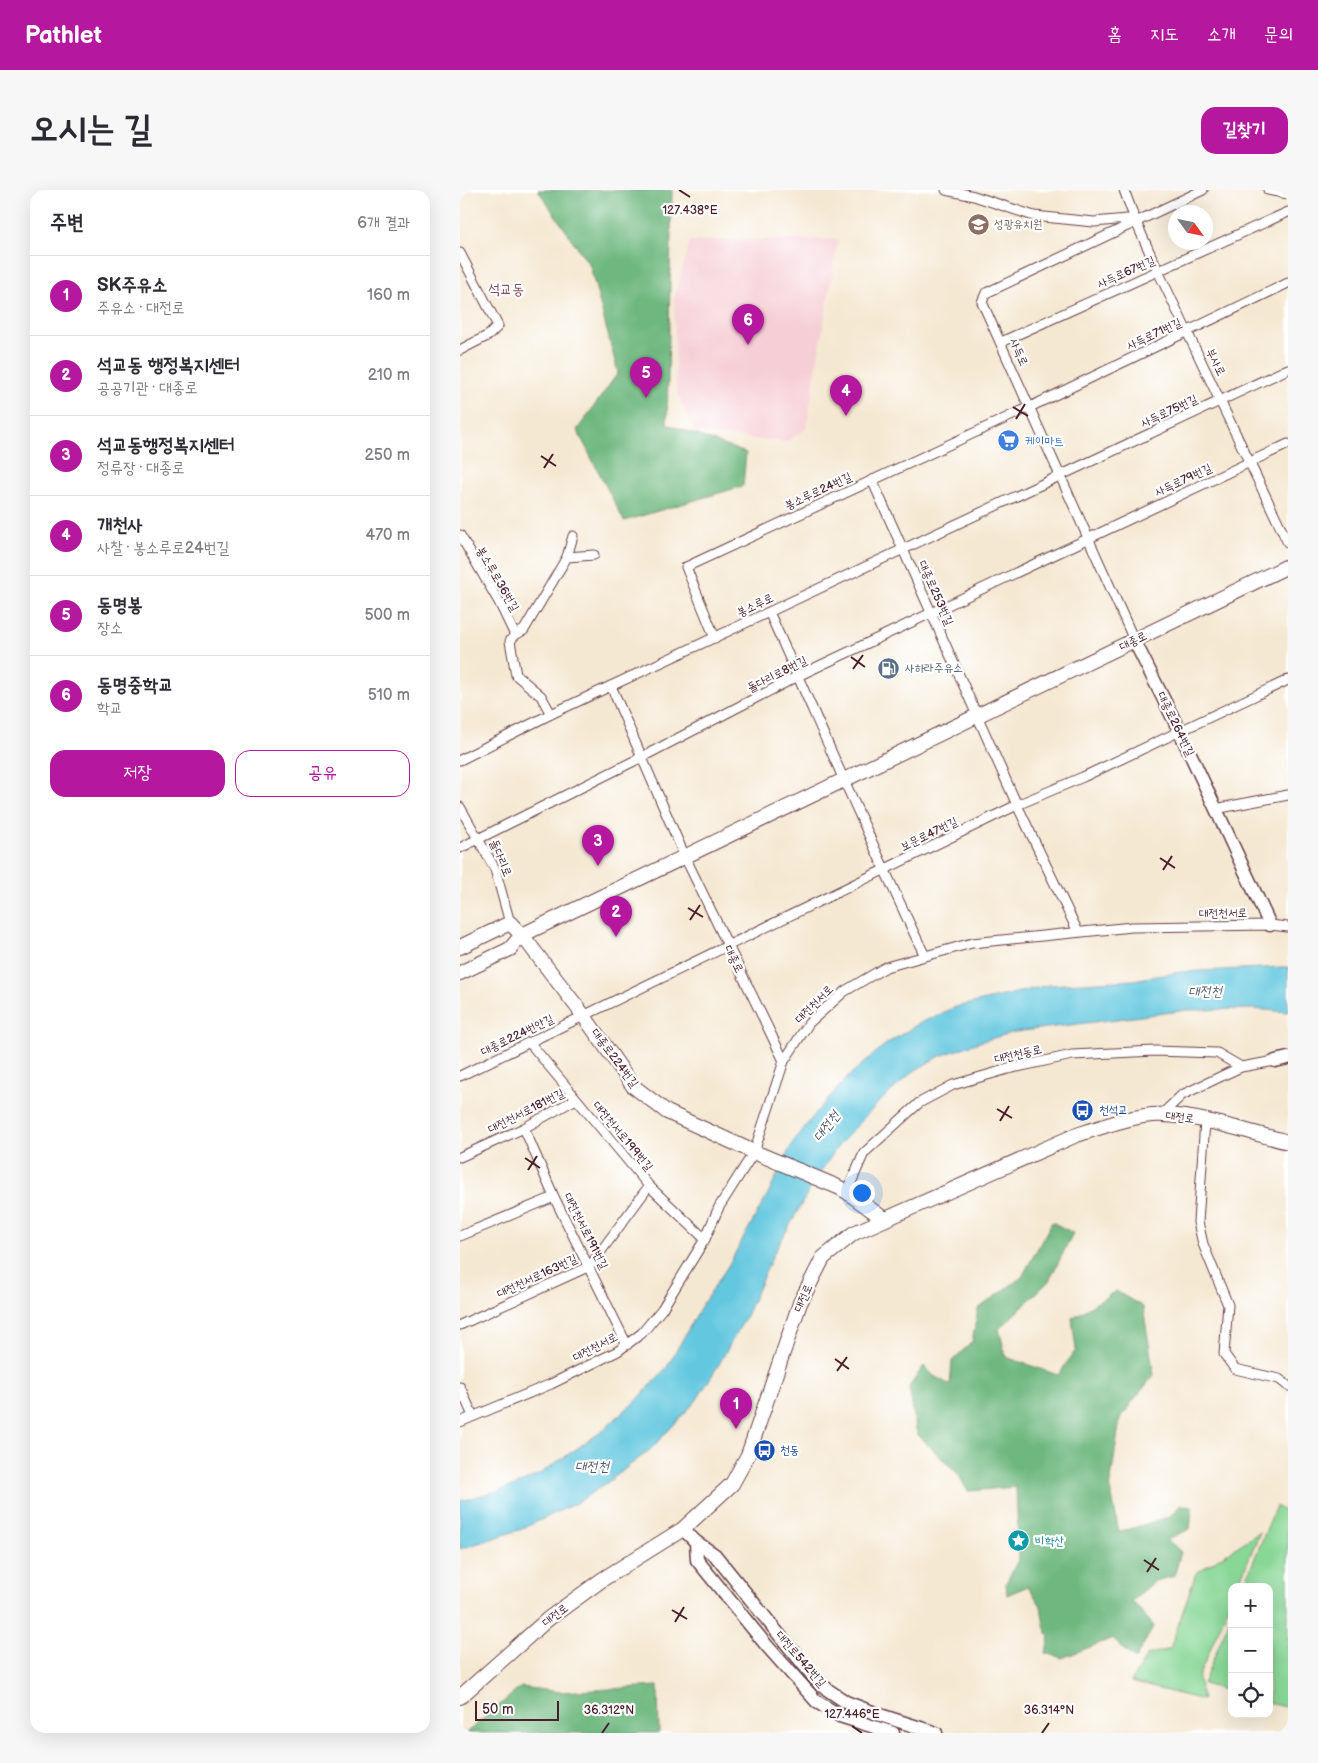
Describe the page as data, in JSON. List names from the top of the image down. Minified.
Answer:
{"streets":{"main road":["대종로","대종로264번길","대종로224번길","대전로","대전로542번길"],"street":["사득로67번길","사득로71번길","사득로","부사로","사득로75번길","사득로79번길","봉소루로24번길","봉소루로36번길","대종로253번길","봉소루로","돌다리로8번길","보문로47번길","돌다리로","대전천서로","대종로224번안길","대전천동로","대전천서로181번길","대전천서로199번길","대전천서로191번길","대전천서로163번길"]},"crossings":[["사득로67번길","사득로"],["사득로67번길","부사로"],["사득로71번길","사득로"],["사득로71번길","부사로"],["사득로71번길","봉소루로24번길"],["사득로","부사로"],["사득로","사득로75번길"],["사득로","사득로79번길"],["사득로","봉소루로24번길"],["사득로","봉소루로"],["사득로","대종로"],["사득로","돌다리로8번길"],["사득로","대종로264번길"],["부사로","사득로75번길"],["부사로","사득로79번길"],["사득로75번길","봉소루로"],["사득로79번길","돌다리로8번길"],["봉소루로24번길","대종로253번길"],["봉소루로24번길","봉소루로"],["대종로253번길","봉소루로"],["대종로253번길","대종로"],["대종로253번길","돌다리로8번길"],["봉소루로","대종로"],["대종로","돌다리로8번길"],["대종로","대종로264번길"],["대종로","보문로47번길"],["대종로","대전천서로"],["대종로","대종로224번길"],["돌다리로8번길","돌다리로"],["대종로264번길","보문로47번길"],["대종로264번길","대전천서로"],["보문로47번길","대종로224번안길"],["보문로47번길","대종로224번길"],["대전천서로","대종로224번길"],["대전천서로","대전천서로199번길"],["대전천서로","대전천서로191번길"],["대종로224번안길","대종로224번길"],["대종로224번안길","대전천서로199번길"],["대전천동로","대종로224번길"],["대전천서로181번길","대전천서로199번길"],["대전천서로181번길","대전천서로191번길"],["대전로","대전로542번길"],["대전천서로199번길","대전천서로163번길"],["대전천서로191번길","대전천서로163번길"]],"districts":["석교동"],"water":["대전천"],"places":{"school or university":["성광유치원"],"supermarket":["케이마트"],"fuel station":["사하라주유소"],"bus stop":["천석교","천동"],"place":["비학산"]},"scale_bar":"50 m","north":"bottom right","page":{"header":"Pathlet","nav":["홈","지도","소개","문의"],"buttons":["길찾기",["저장","공유"]],"title":"오시는 길","heading":["주변","6개 결과"],"list":[{"mark":"1","name":"SK주유소","note":"주유소 · 대전로","value":"160 m"},{"mark":"2","name":"석교동 행정복지센터","note":"공공기관 · 대종로","value":"210 m"},{"mark":"3","name":"석교동행정복지센터","note":"정류장 · 대종로","value":"250 m"},{"mark":"4","name":"개천사","note":"사찰 · 봉소루로24번길","value":"470 m"},{"mark":"5","name":"동명봉","note":"장소","value":"500 m"},{"mark":"6","name":"동명중학교","note":"학교","value":"510 m"}],"pins":["6","5","4","3","2","1"],"map_buttons":["+","−"],"scale":"50 m"},"coordinates":["127.438°E","36.312°N","36.314°N","127.446°E"]}
